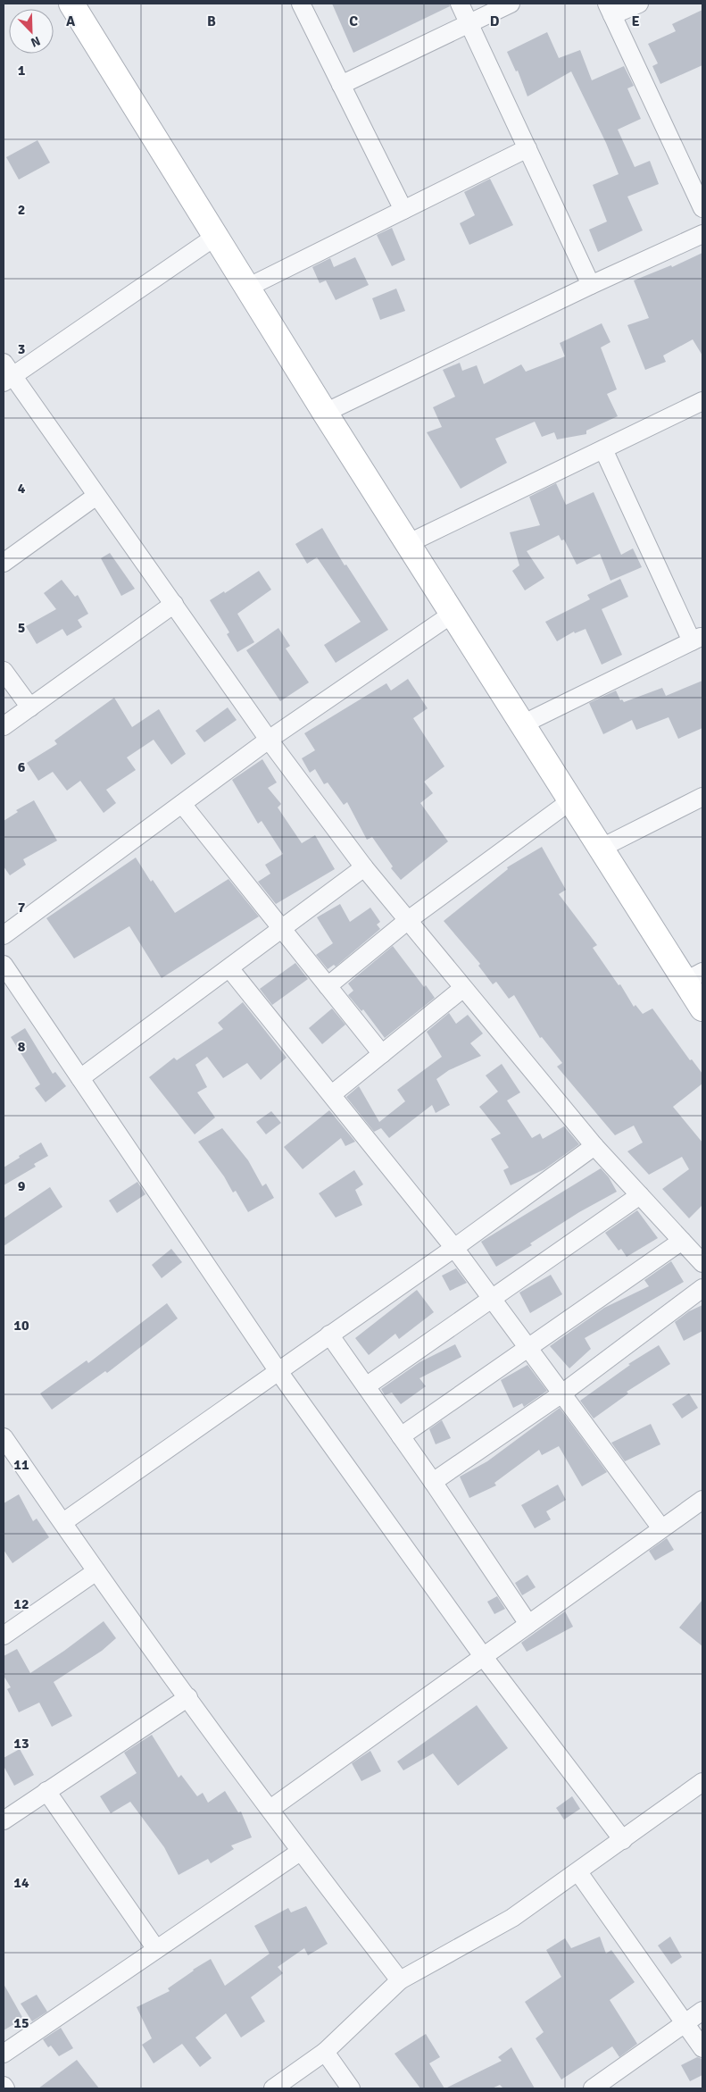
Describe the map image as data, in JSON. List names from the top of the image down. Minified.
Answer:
{"north":"bottom right","grid":{"columns":["A","B","C","D","E"],"rows":["1","2","3","4","5","6","7","8","9","10","11","12","13","14","15"]}}
